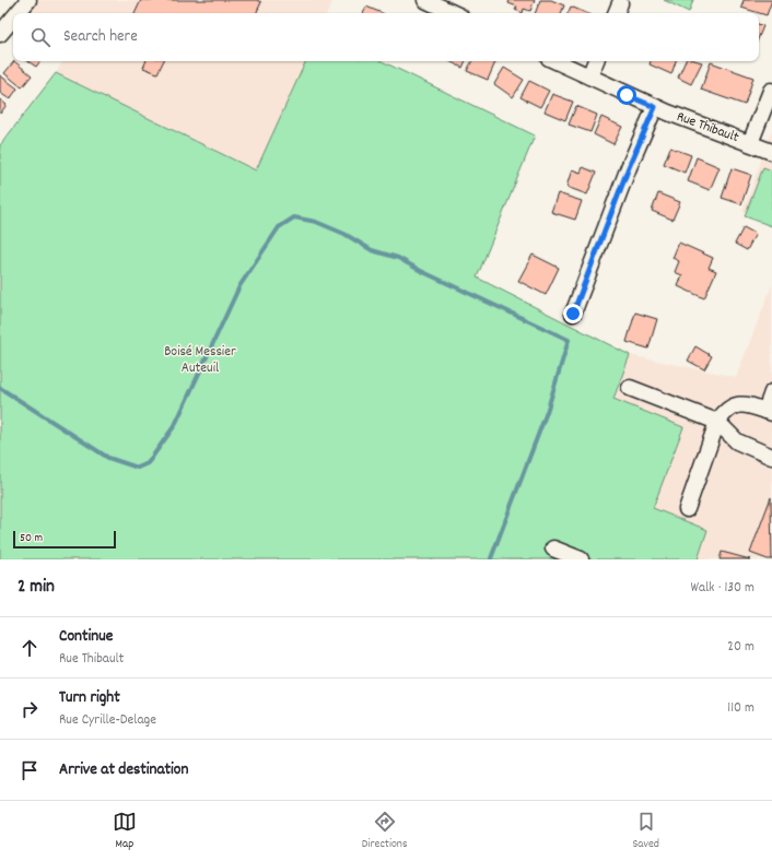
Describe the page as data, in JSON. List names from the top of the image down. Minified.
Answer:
{"streets":{"street":["Rue Thibault"]},"parks":["Boisé Messier Auteuil"],"scale_bar":"50 m","page":{"search":"Search here","scale":"50 m","heading":["2 min","Walk · 130 m"],"list":[["Continue","Rue Thibault","20 m"],["Turn right","Rue Cyrille-Delage","110 m"],"Arrive at destination"],"nav":["Map","Directions","Saved"]}}
